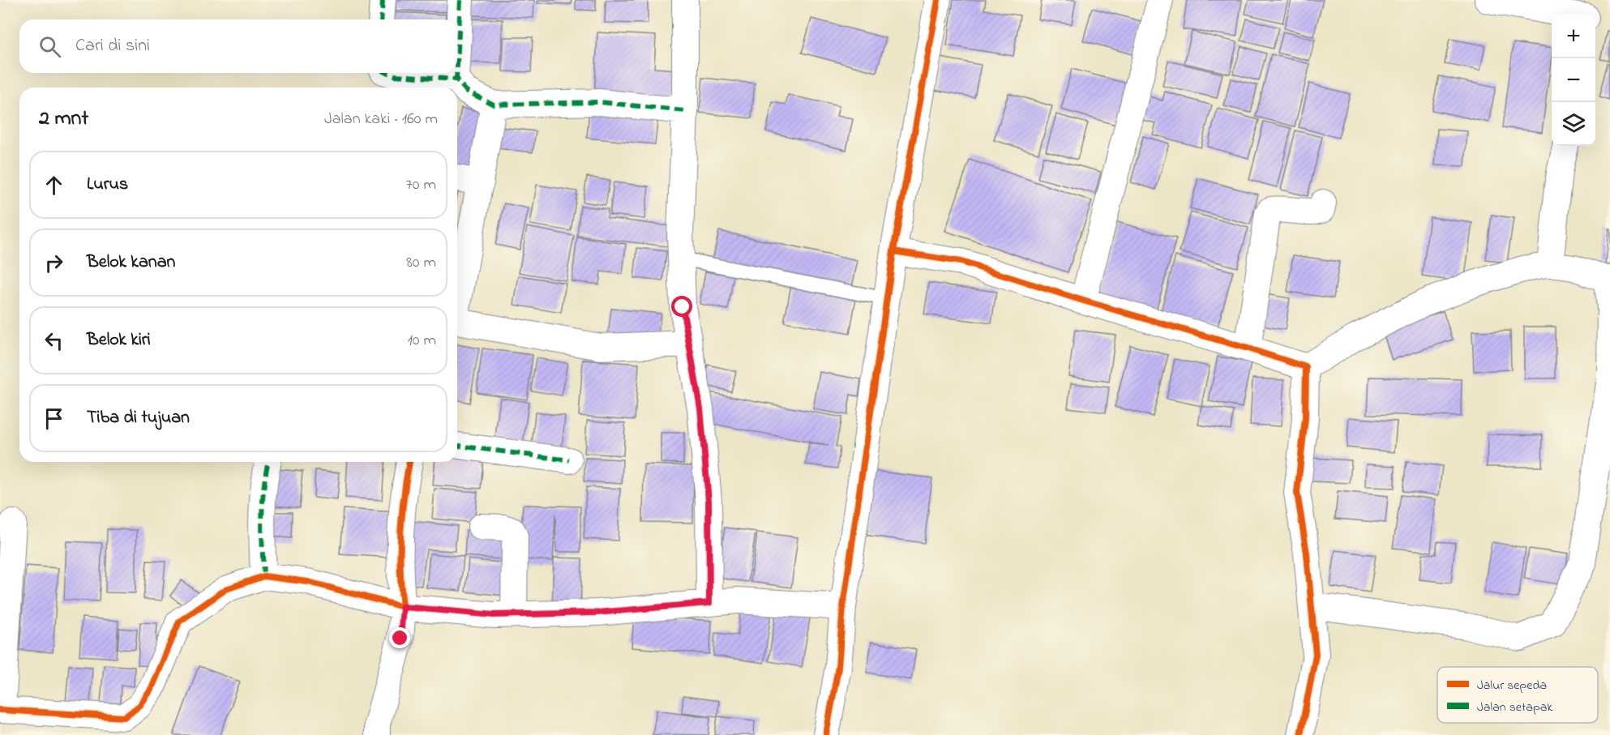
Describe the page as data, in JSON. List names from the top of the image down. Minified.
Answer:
{"legend":["Jalur sepeda","Jalan setapak"],"page":{"map_buttons":["+","−"],"search":"Cari di sini","heading":["2 mnt","Jalan kaki · 160 m"],"list":[["Lurus","70 m"],["Belok kanan","80 m"],["Belok kiri","10 m"],"Tiba di tujuan"]}}
